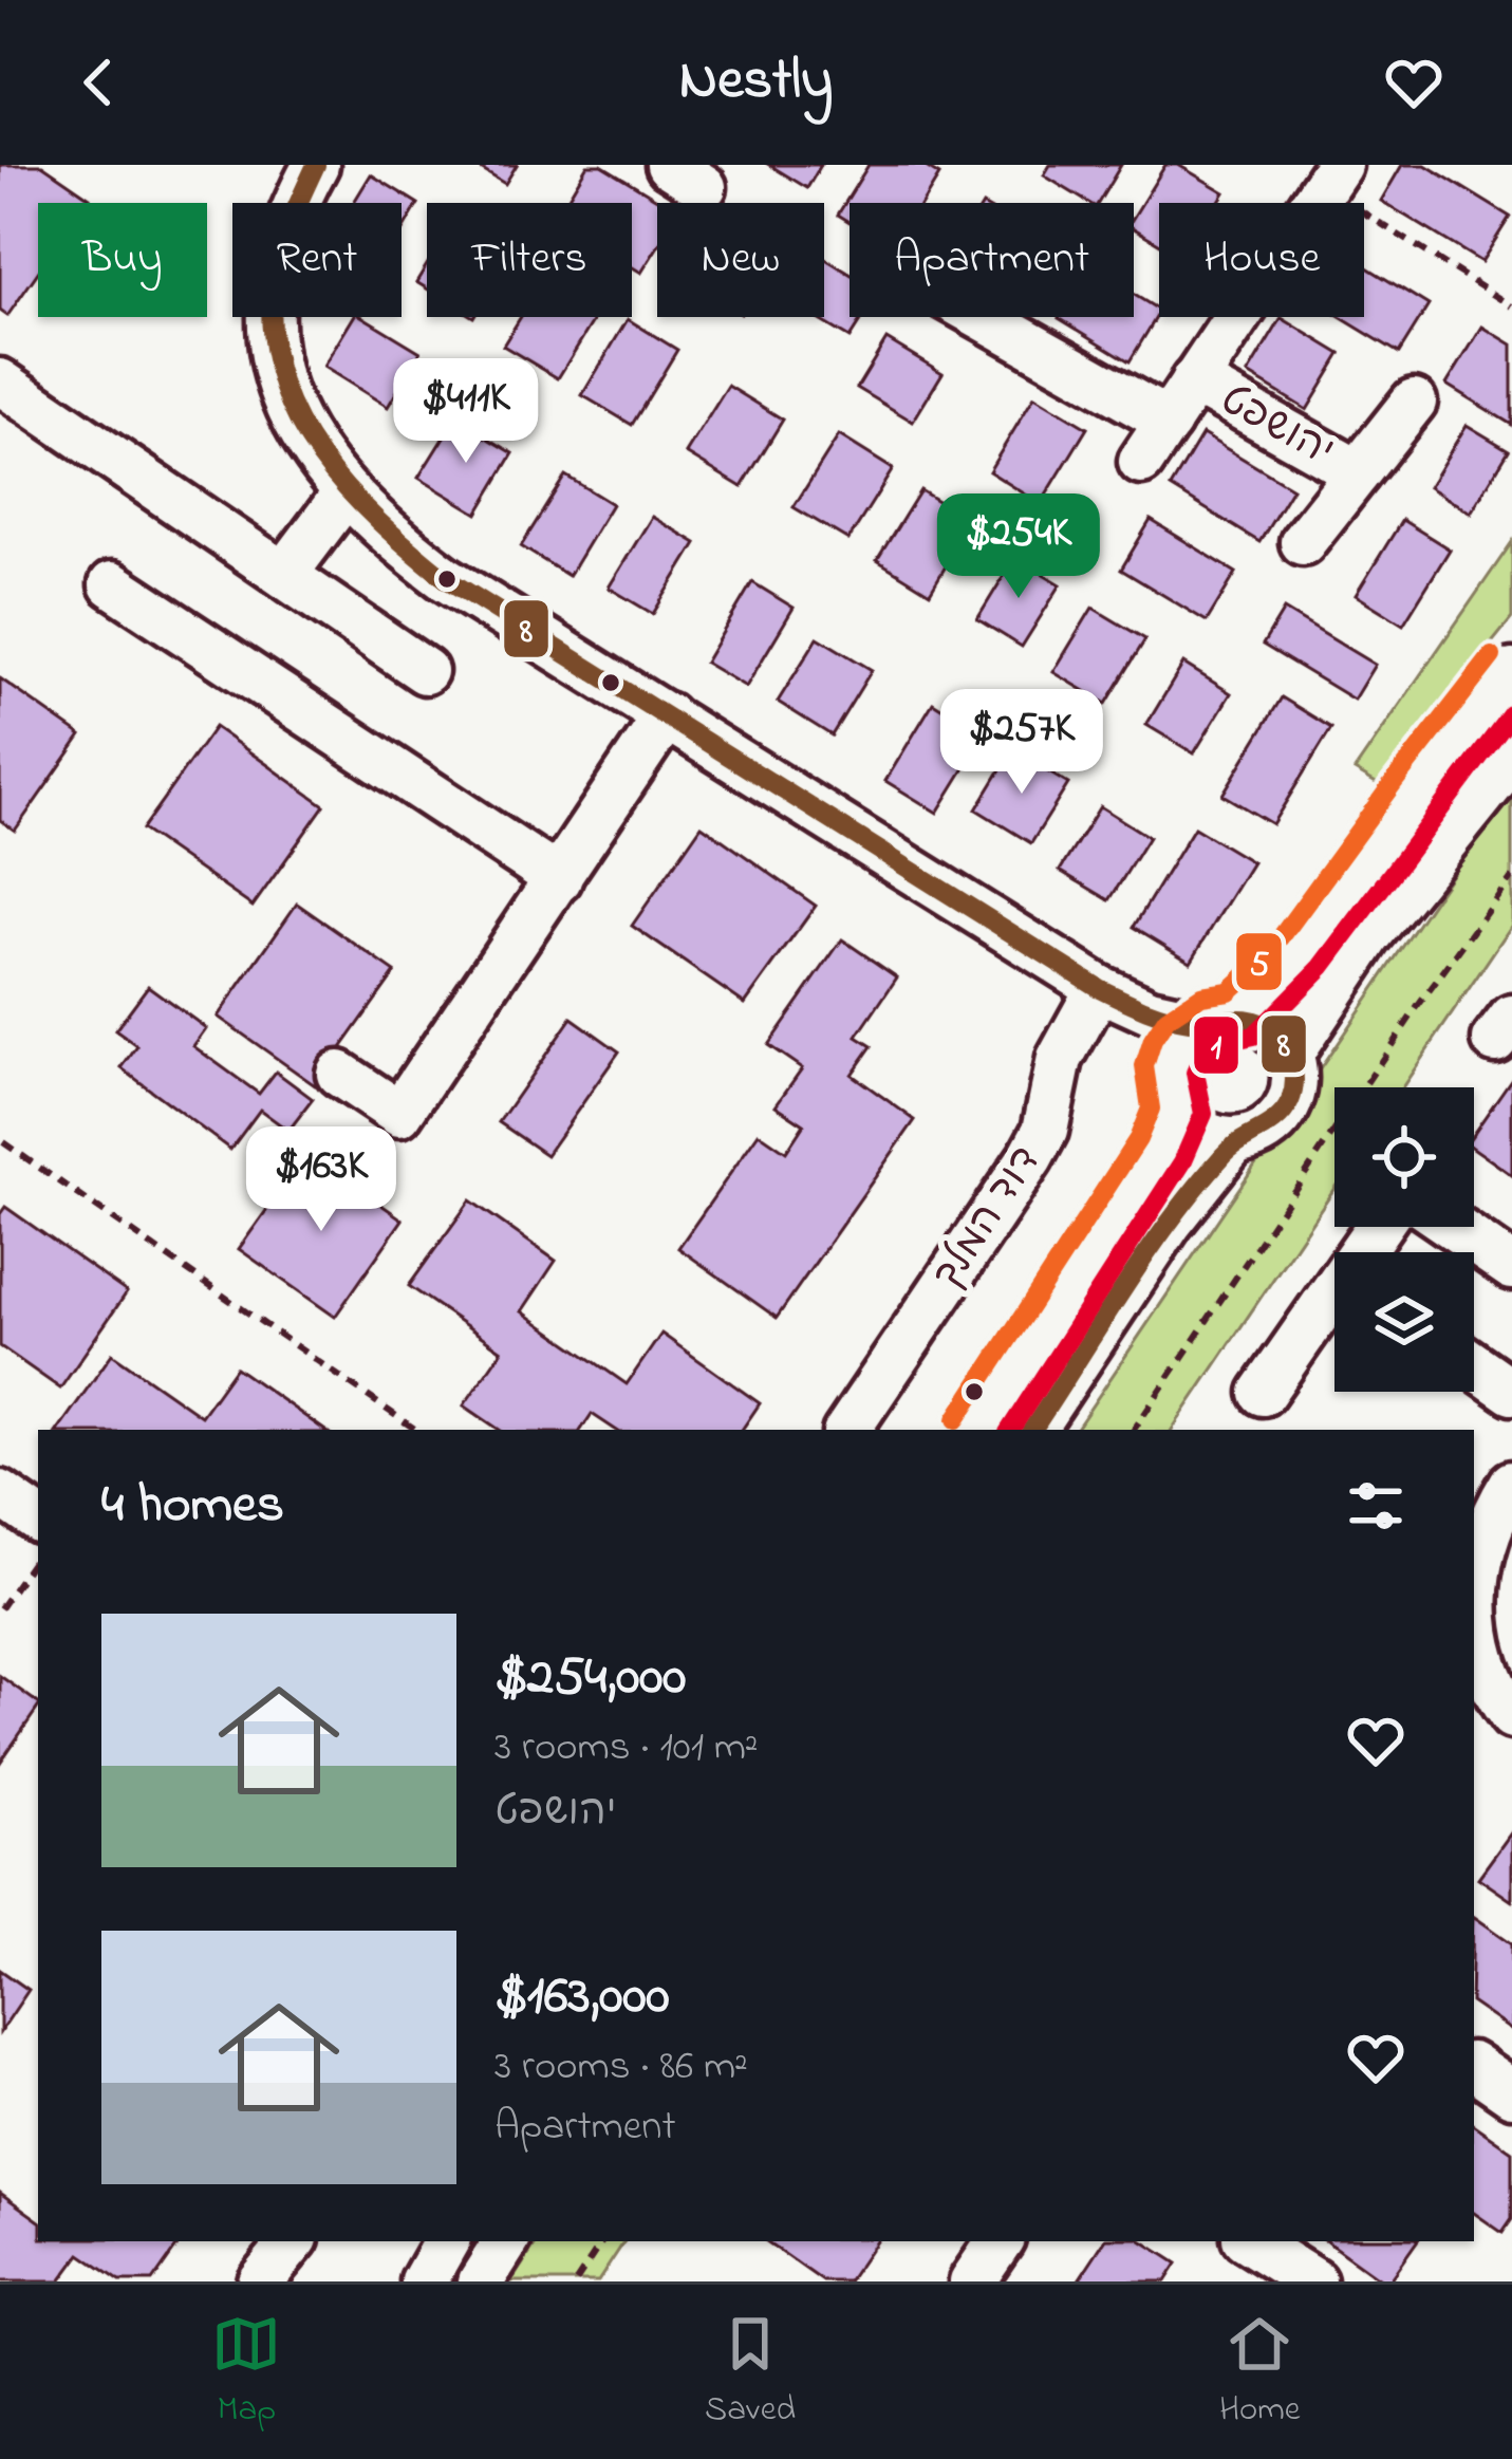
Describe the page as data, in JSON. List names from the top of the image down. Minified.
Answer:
{"streets":{"street":["יהושפט","דוד המלך"]},"lines":["transit line 8","transit line 5","transit line 1"],"page":{"header":"Nestly","chip":["Buy","Rent","Filters","New","Apartment","House"],"price":["$411K","$254K","$257K","$163K"],"heading":"4 homes","list":[{"name":"$254,000","note":"3 rooms · 101 m² · יהושפט"},{"name":"$163,000","note":"3 rooms · 86 m² · Apartment"}],"tabs":["Map","Saved","Home"]}}
